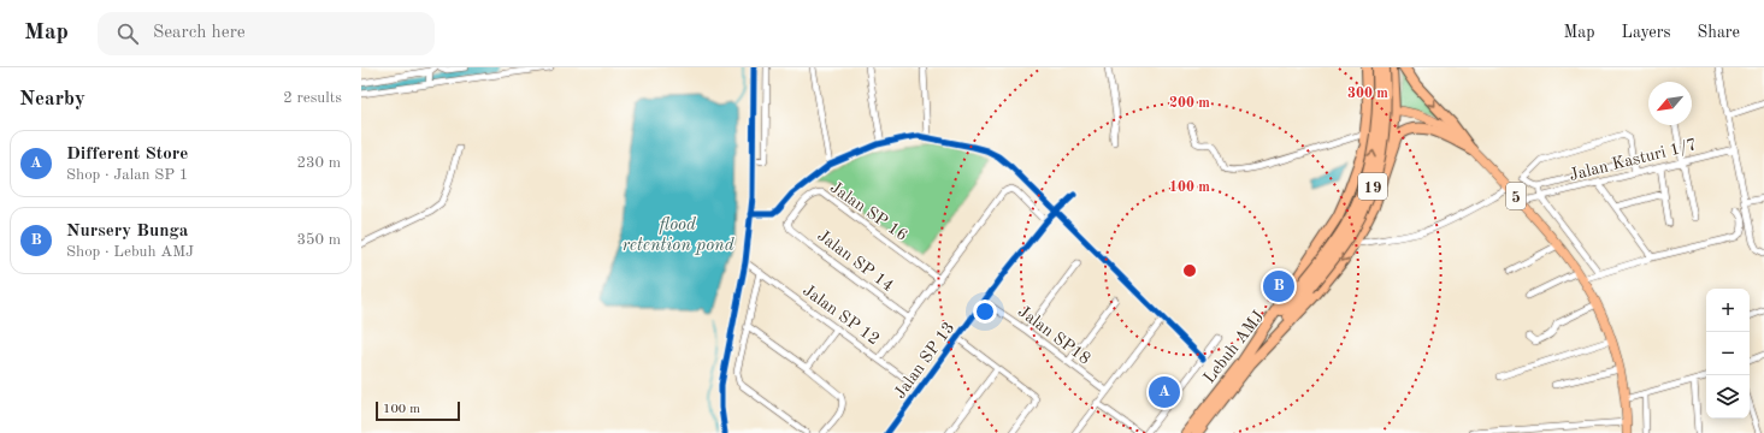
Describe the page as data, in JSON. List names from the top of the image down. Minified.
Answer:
{"streets":{"highway":["19","Lebuh AMJ"],"main road":["5"],"street":["Jalan Kasturi 1/7","Jalan SP 16","Jalan SP 14","Jalan SP 12","Jalan SP18","Jalan SP 13"]},"crossings":[["Jalan Kasturi 1/7","5"],["Jalan SP 16","Jalan SP 14"],["Jalan SP 12","Jalan SP 13"],["Jalan SP18","Jalan SP 13"]],"water":["flood retention pond"],"scale_bar":"100 m","north":"bottom left","page":{"header":"Map","search":"Search here","nav":["Map","Layers","Share"],"heading":["Nearby","2 results"],"list":[{"mark":"A","name":"Different Store","note":"Shop · Jalan SP 1","value":"230 m"},{"mark":"B","name":"Nursery Bunga","note":"Shop · Lebuh AMJ","value":"350 m"}],"pins":["B","A"],"map_buttons":["+","−"],"scale":"100 m"},"rings":["300 m","200 m","100 m"]}
